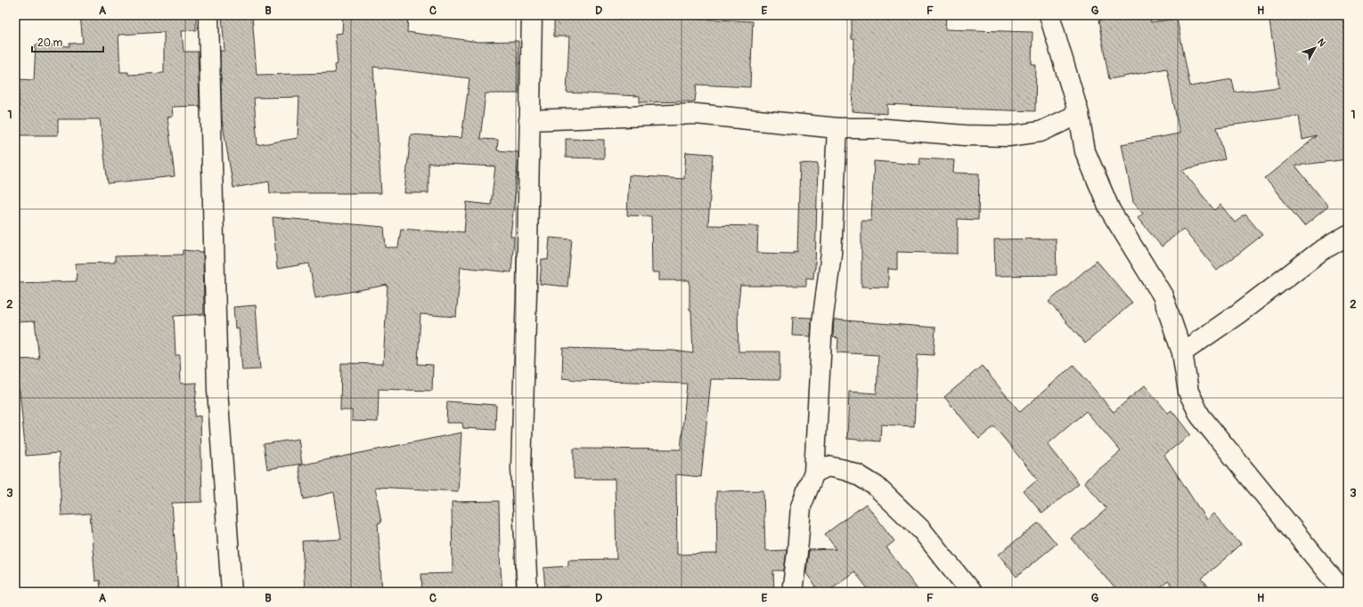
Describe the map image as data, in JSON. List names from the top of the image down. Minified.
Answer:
{"scale_bar":"20 m","north":"top right","grid":{"columns":["A","B","C","D","E","F","G","H"],"rows":["1","2","3"]}}
